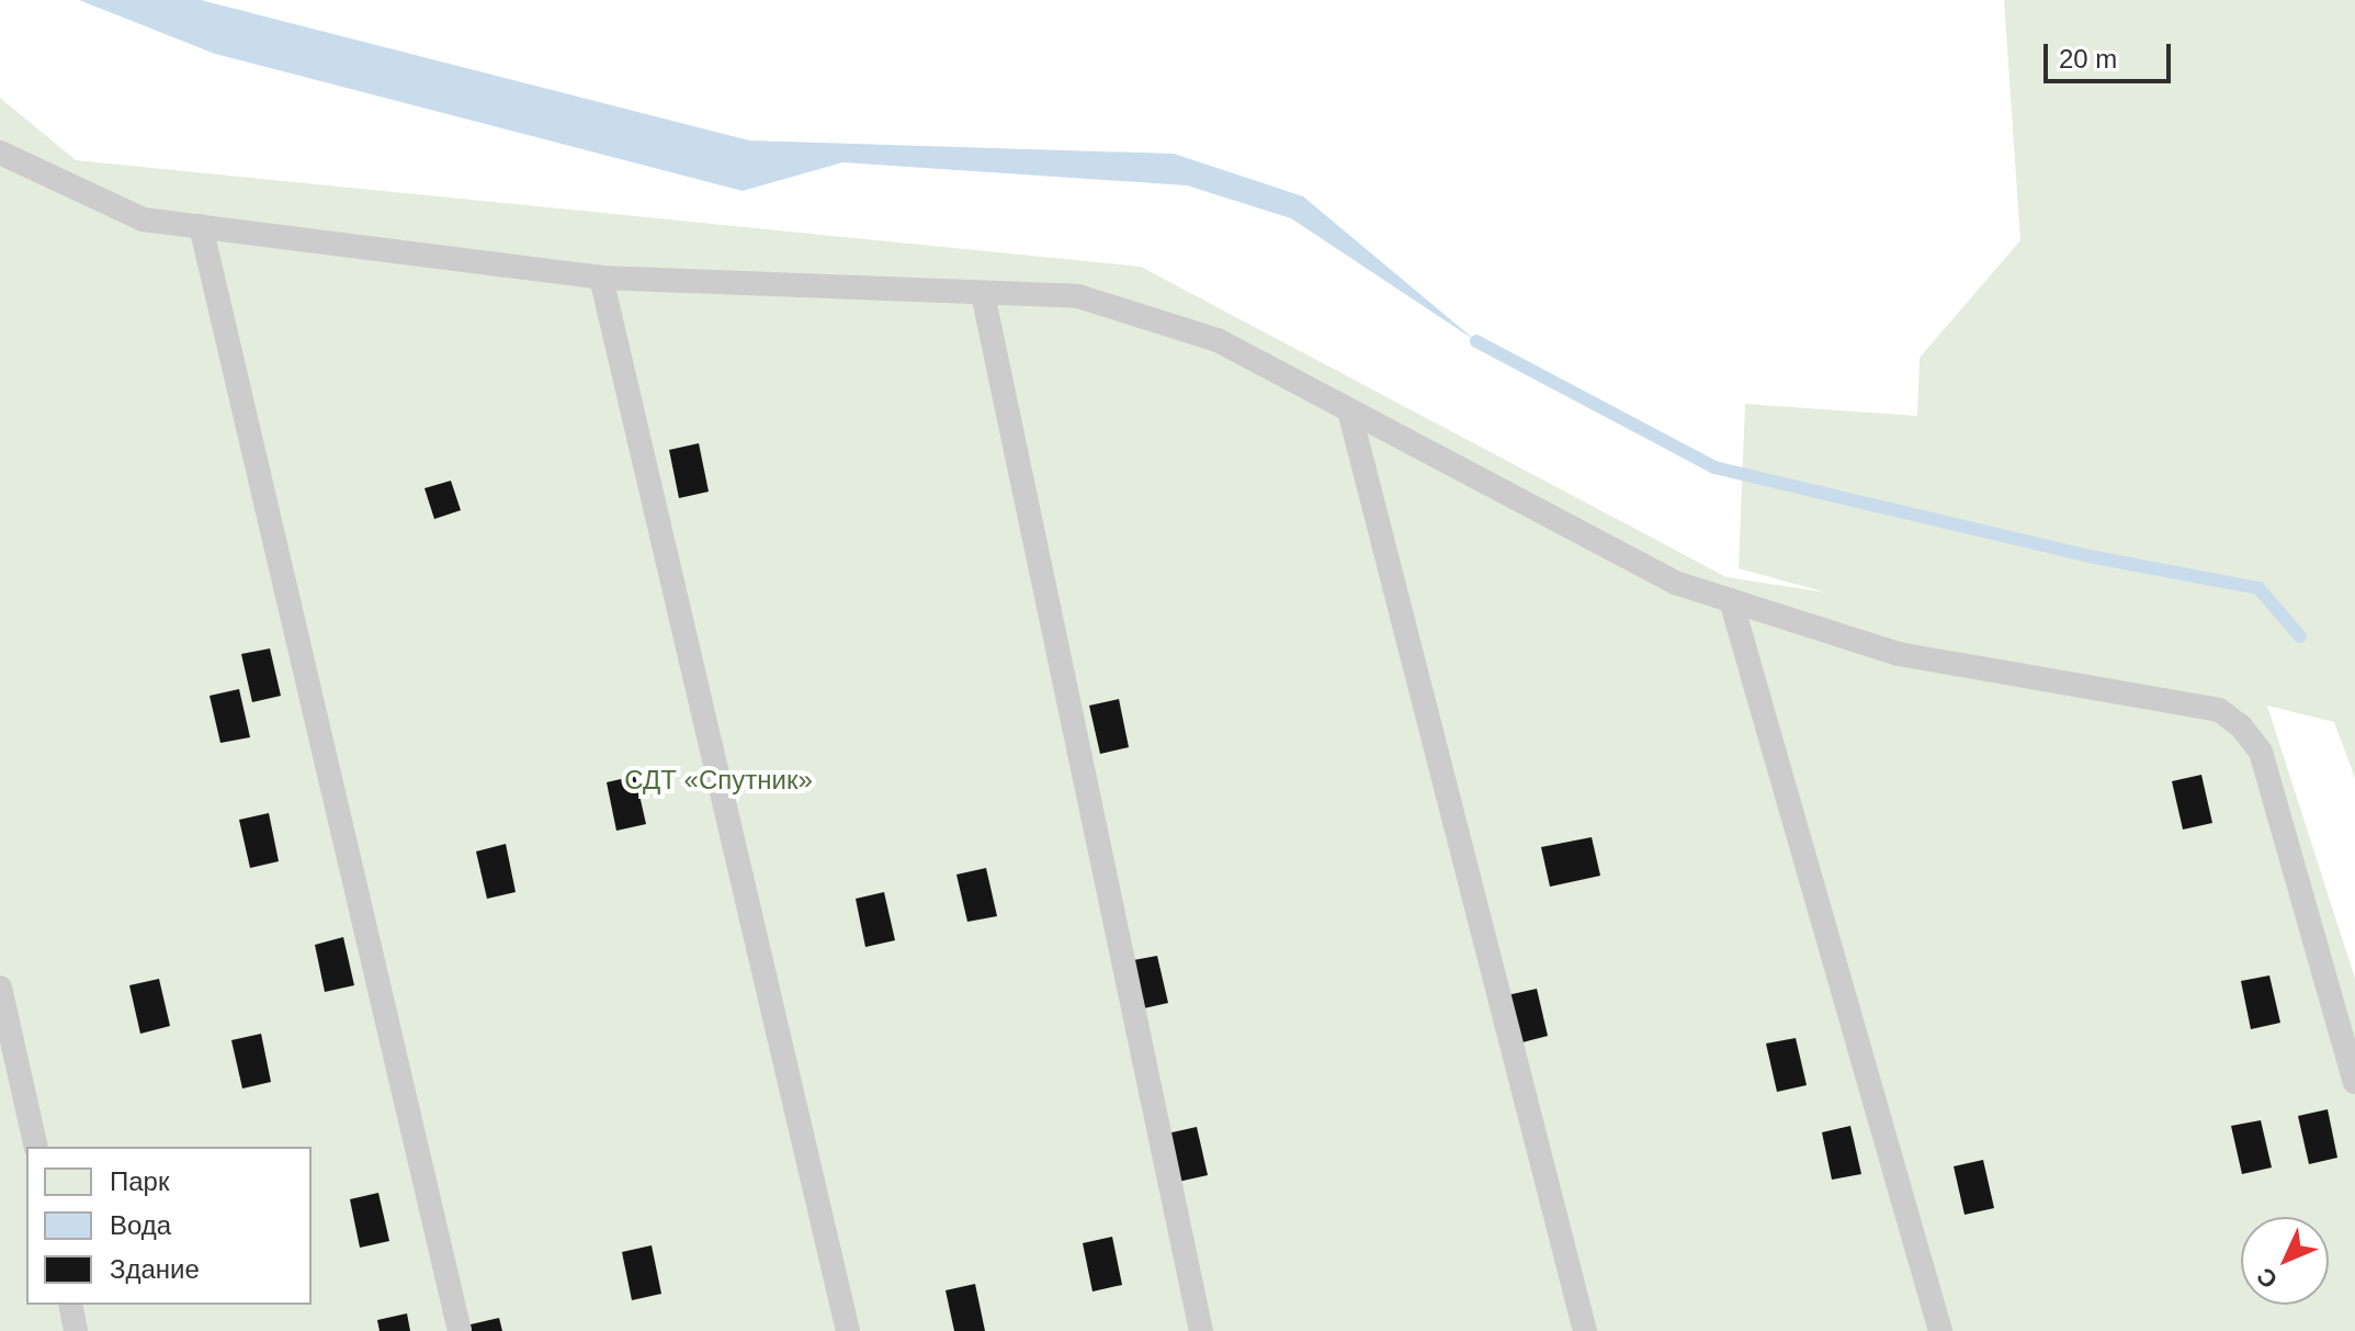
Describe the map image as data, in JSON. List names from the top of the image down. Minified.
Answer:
{"parks":["СДТ «Спутник»"],"legend":["Парк","Вода","Здание"],"scale_bar":"20 m","north":"bottom left"}
